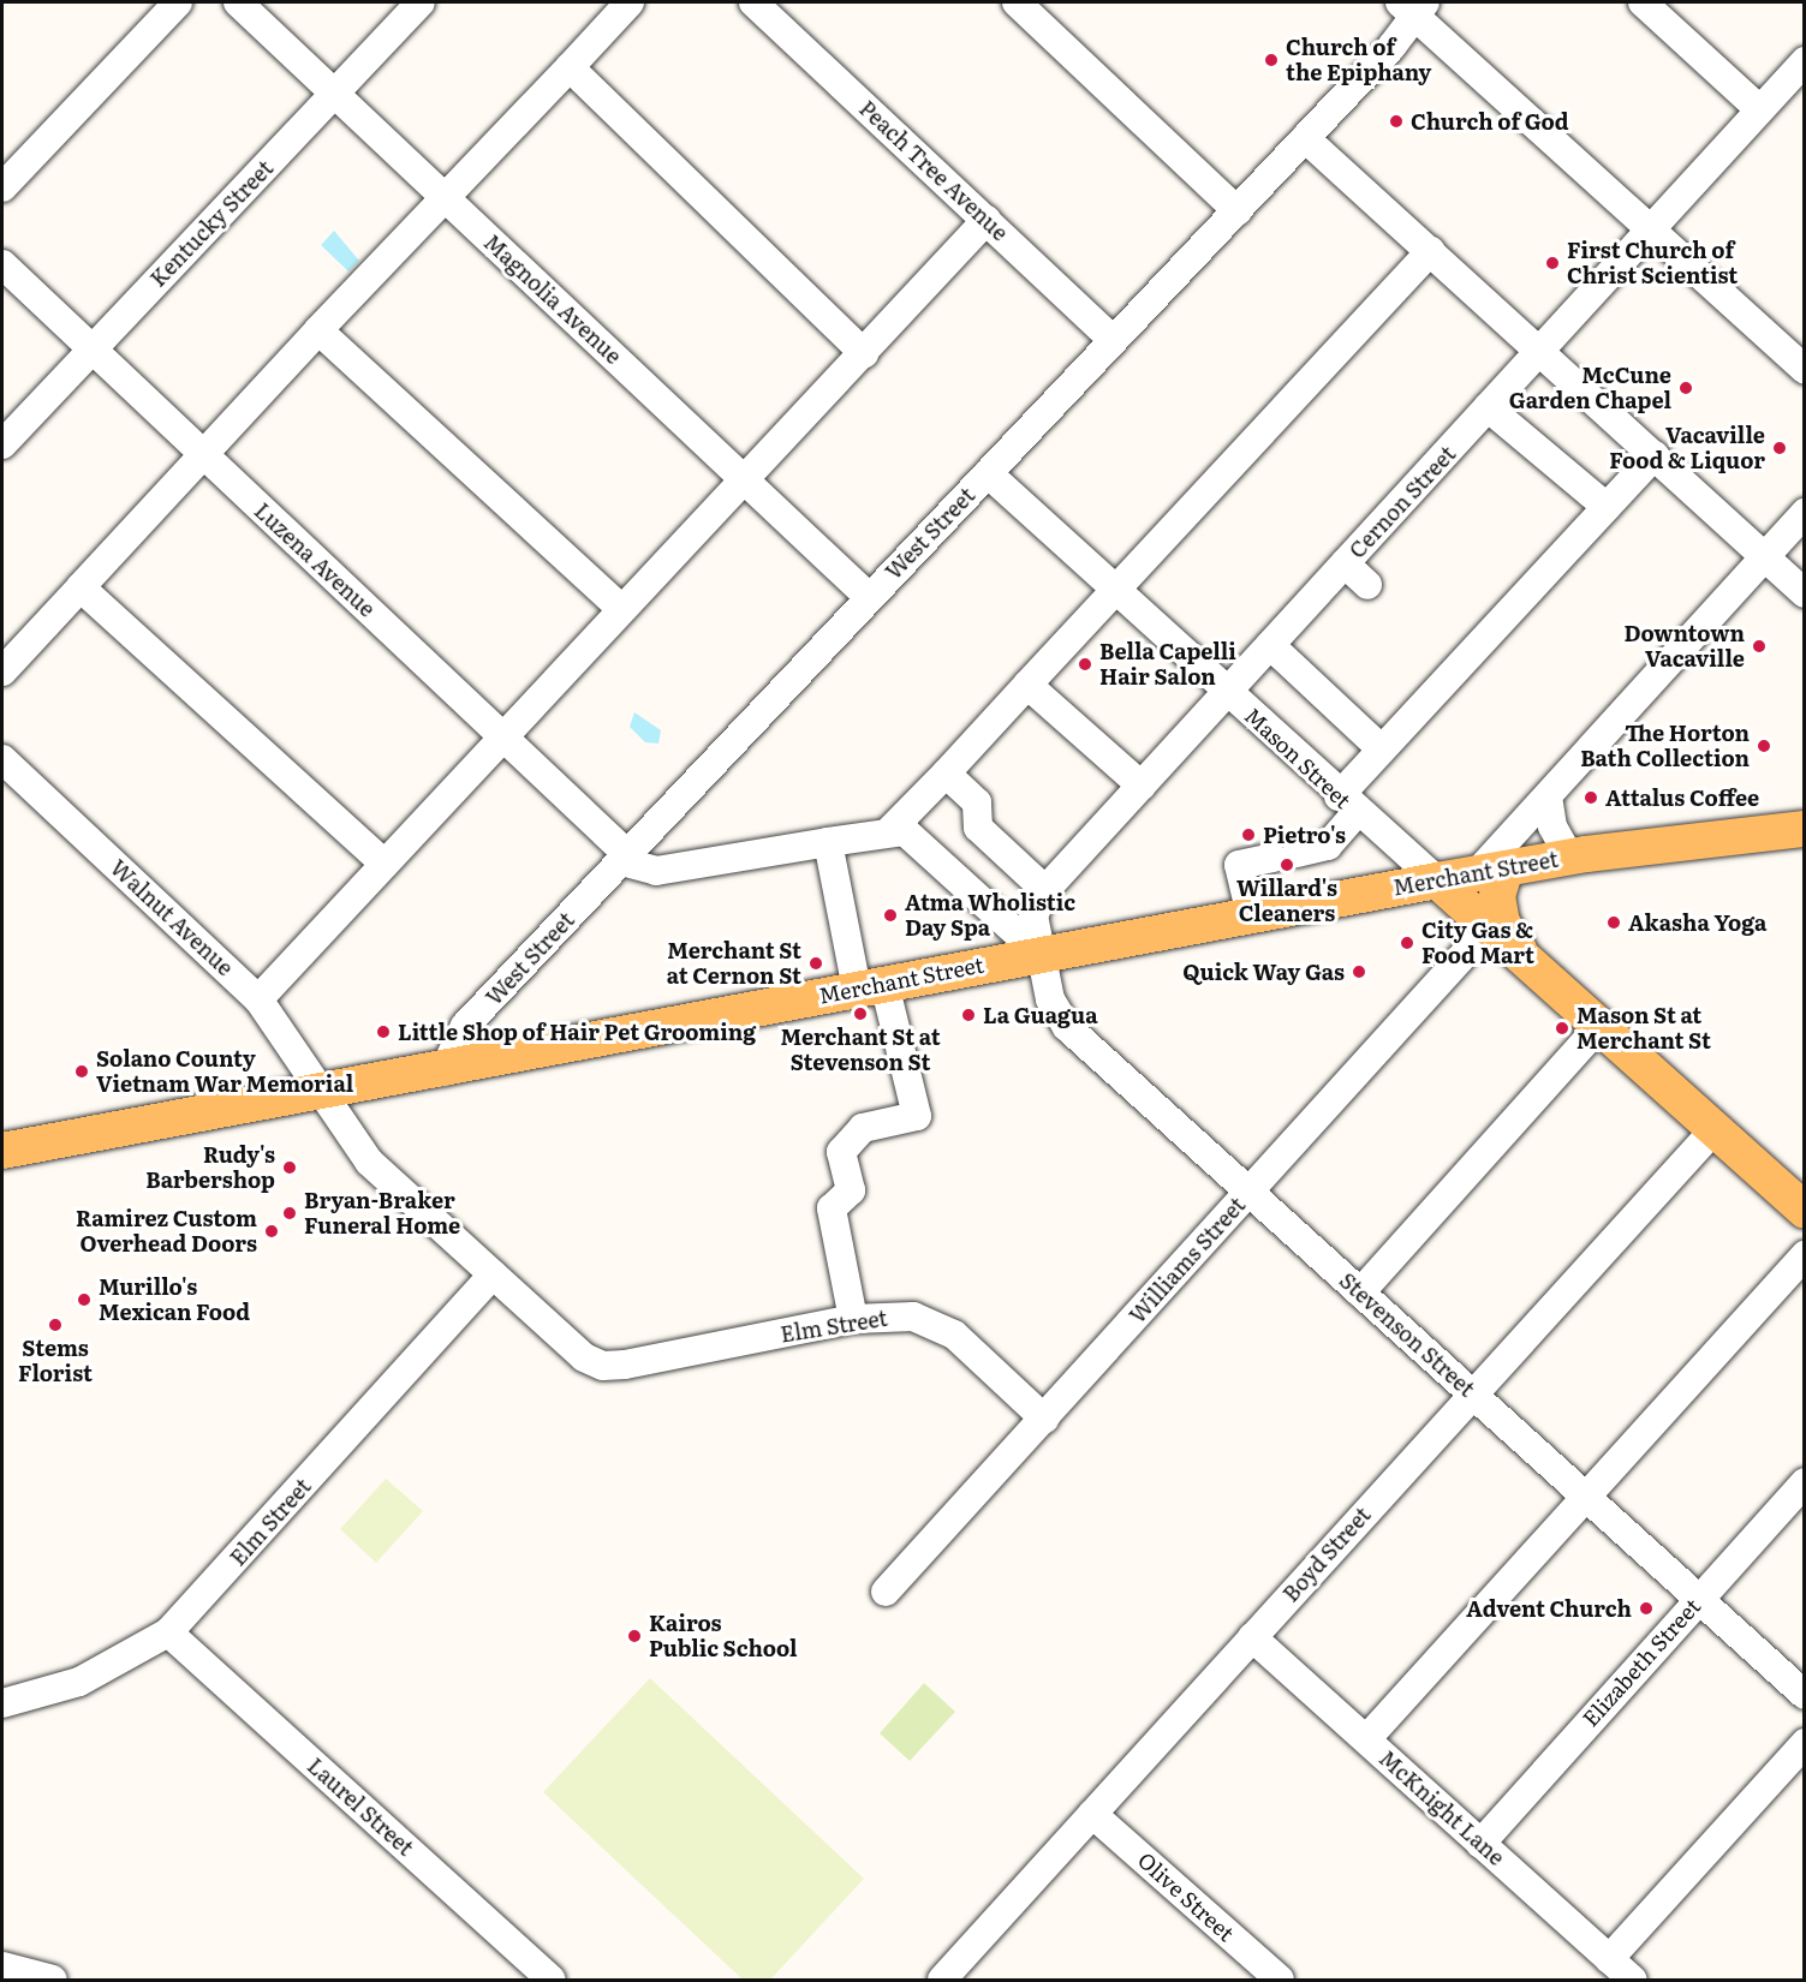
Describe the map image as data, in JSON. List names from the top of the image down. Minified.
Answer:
{"streets":{"main road":["Mason Street","Merchant Street"],"street":["Peach Tree Avenue","Kentucky Street","Magnolia Avenue","Cernon Street","West Street","Luzena Avenue","Walnut Avenue","Williams Street","Elm Street","Stevenson Street","Boyd Street","Elizabeth Street","Laurel Street","McKnight Lane","Olive Street"]},"crossings":[["Peach Tree Avenue","West Street"],["Kentucky Street","Magnolia Avenue"],["Kentucky Street","Luzena Avenue"],["Magnolia Avenue","West Street"],["Cernon Street","Mason Street"],["Cernon Street","Merchant Street"],["Cernon Street","Stevenson Street"],["West Street","Luzena Avenue"],["West Street","Mason Street"],["West Street","Merchant Street"],["Mason Street","Merchant Street"],["Mason Street","Williams Street"],["Mason Street","Boyd Street"],["Merchant Street","Walnut Avenue"],["Merchant Street","Elm Street"],["Merchant Street","Stevenson Street"],["Walnut Avenue","Elm Street"],["Williams Street","Elm Street"],["Williams Street","Stevenson Street"],["Elm Street","Laurel Street"],["Stevenson Street","Boyd Street"],["Stevenson Street","Elizabeth Street"],["Boyd Street","McKnight Lane"],["Boyd Street","Olive Street"],["Elizabeth Street","McKnight Lane"]],"places":["Church of the Epiphany","Church of God","First Church of Christ Scientist","McCune Garden Chapel","Vacaville Food & Liquor","Downtown Vacaville","Bella Capelli Hair Salon","The Horton Bath Collection","Attalus Coffee","Pietro's","Willard's Cleaners","Atma Wholistic Day Spa","Akasha Yoga","City Gas & Food Mart","Merchant St at Cernon St","Quick Way Gas","Merchant St at Stevenson St","La Guagua","Mason St at Merchant St","Little Shop of Hair Pet Grooming","Solano County Vietnam War Memorial","Rudy's Barbershop","Bryan-Braker Funeral Home","Ramirez Custom Overhead Doors","Murillo's Mexican Food","Stems Florist","Advent Church","Kairos Public School"]}
